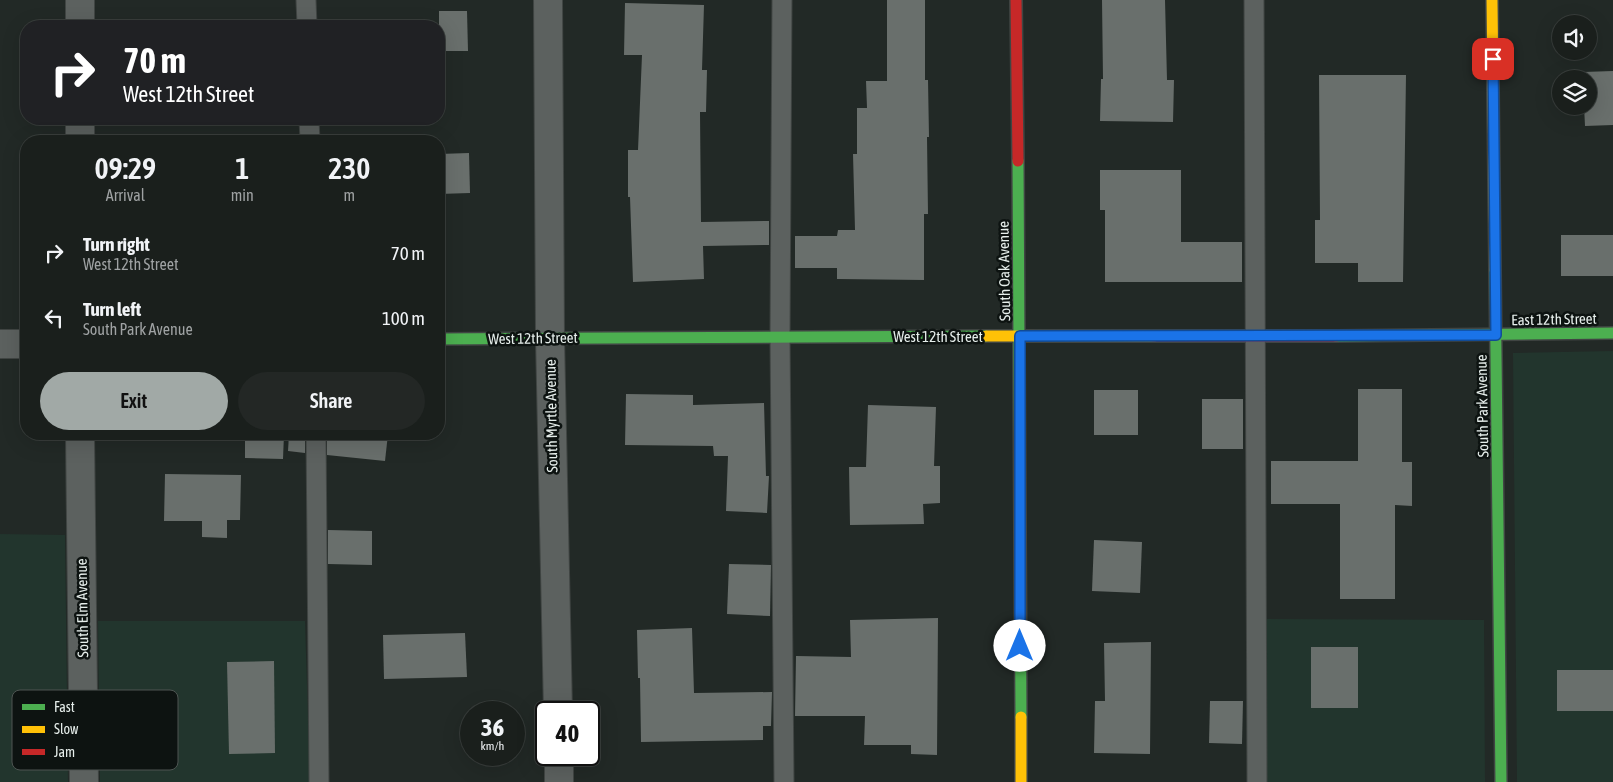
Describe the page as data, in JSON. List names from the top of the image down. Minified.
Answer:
{"streets":{"street":["South Oak Avenue","East 12th Street","West 12th Street","South Park Avenue","South Myrtle Avenue","South Elm Avenue"]},"crossings":[["South Oak Avenue","West 12th Street"],["East 12th Street","West 12th Street"],["East 12th Street","South Park Avenue"],["West 12th Street","South Park Avenue"],["West 12th Street","South Myrtle Avenue"]],"legend":["Fast","Slow","Jam"],"page":{"turn":["70 m","West 12th Street"],"eta":["09:29","Arrival","1","min","230","m"],"list":[{"name":"Turn right","note":"West 12th Street","value":"70 m"},{"name":"Turn left","note":"South Park Avenue","value":"100 m"}],"buttons":["Exit","Share"],"speed":"36 km/h","limit":"40"}}
